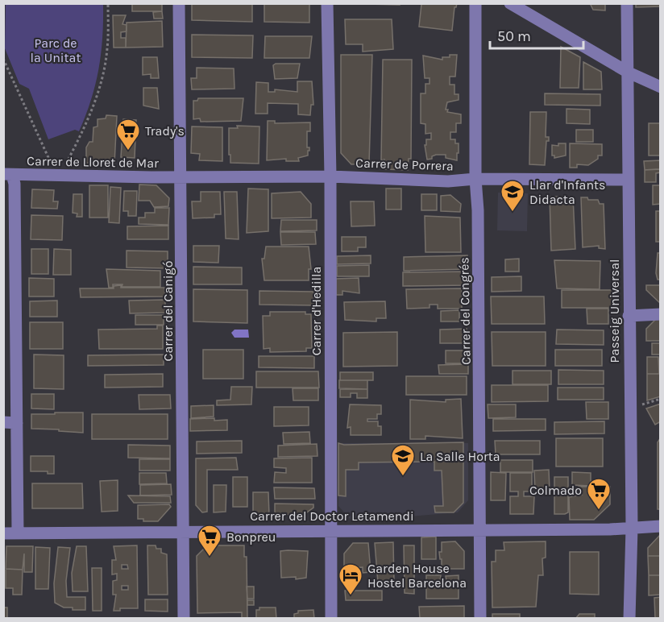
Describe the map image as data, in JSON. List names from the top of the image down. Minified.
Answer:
{"streets":{"street":["Carrer de Lloret de Mar","Carrer de Porrera","Carrer del Canigó","Carrer d'Hedilla","Carrer del Congrés","Passeig Universal","Carrer del Doctor Letamendi"]},"crossings":[["Carrer de Lloret de Mar","Carrer de Porrera"],["Carrer de Lloret de Mar","Carrer del Canigó"],["Carrer de Porrera","Carrer del Canigó"],["Carrer de Porrera","Carrer d'Hedilla"],["Carrer de Porrera","Carrer del Congrés"],["Carrer de Porrera","Passeig Universal"],["Carrer del Canigó","Carrer del Doctor Letamendi"],["Carrer d'Hedilla","Carrer del Doctor Letamendi"],["Carrer del Congrés","Carrer del Doctor Letamendi"],["Passeig Universal","Carrer del Doctor Letamendi"]],"parks":["Parc de la Unitat"],"places":{"supermarket":["Trady's","Colmado","Bonpreu"],"school or university":["Llar d'Infants Didacta","La Salle Horta"],"hotel":["Garden House Hostel Barcelona"]},"scale_bar":"50 m"}
